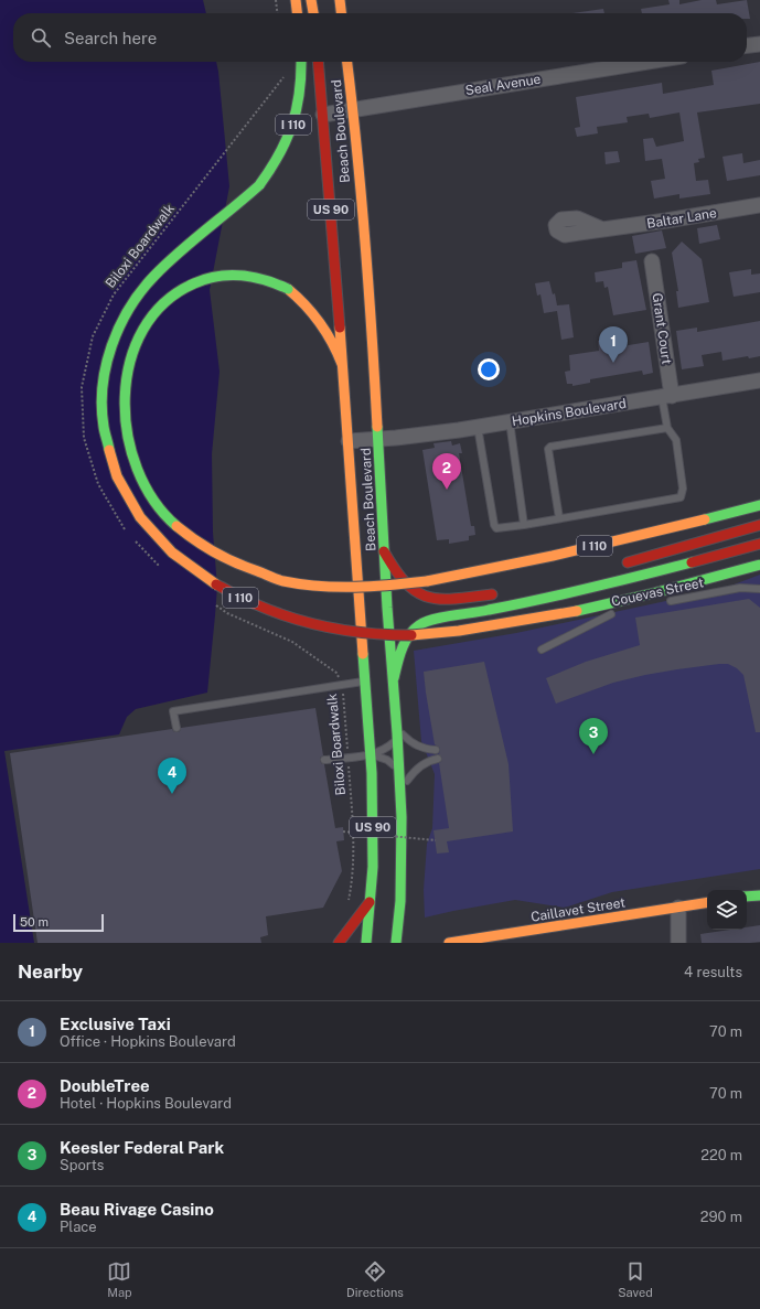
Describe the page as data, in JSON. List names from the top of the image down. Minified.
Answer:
{"streets":{"main road":["I 110","Beach Boulevard","US 90","Caillavet Street"],"street":["Seal Avenue","Baltar Lane","Grant Court","Hopkins Boulevard"],"lane":["Couevas Street"],"path":["Biloxi Boardwalk"]},"crossings":[["Seal Avenue","Beach Boulevard"],["I 110","Beach Boulevard"],["Beach Boulevard","Hopkins Boulevard"],["Grant Court","Hopkins Boulevard"]],"scale_bar":"50 m","page":{"search":"Search here","pins":["1","2","3","4"],"scale":"50 m","heading":["Nearby","4 results"],"list":[{"mark":"1","name":"Exclusive Taxi","note":"Office · Hopkins Boulevard","value":"70 m"},{"mark":"2","name":"DoubleTree","note":"Hotel · Hopkins Boulevard","value":"70 m"},{"mark":"3","name":"Keesler Federal Park","note":"Sports","value":"220 m"},{"mark":"4","name":"Beau Rivage Casino","note":"Place","value":"290 m"}],"nav":["Map","Directions","Saved"]}}
